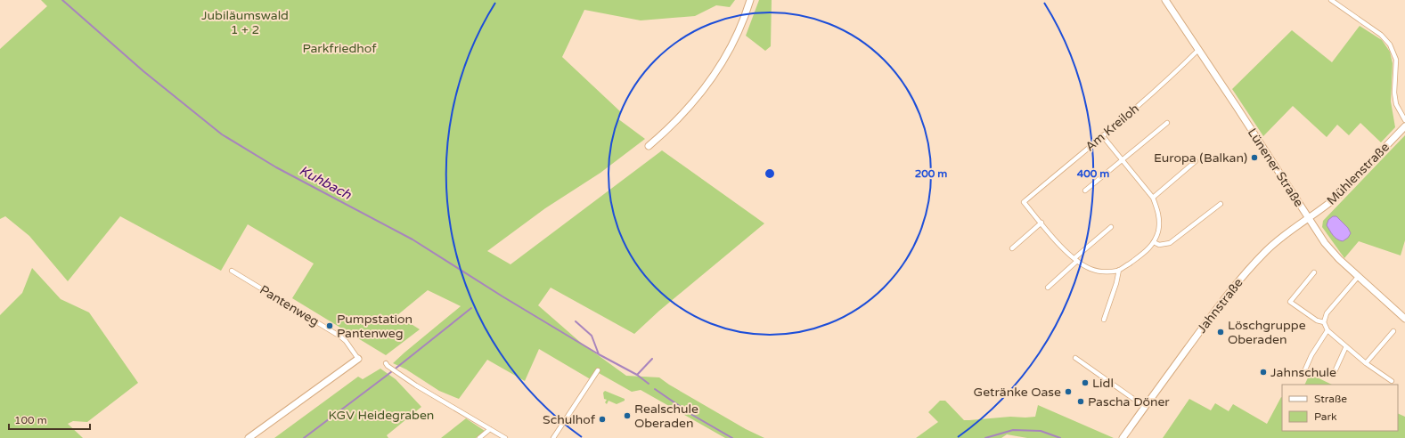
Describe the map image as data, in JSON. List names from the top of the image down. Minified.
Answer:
{"streets":{"main road":["Lünener Straße","Mühlenstraße","Jahnstraße"],"street":["Am Kreiloh","Pantenweg"]},"crossings":[["Am Kreiloh","Lünener Straße"],["Lünener Straße","Mühlenstraße"],["Lünener Straße","Jahnstraße"],["Mühlenstraße","Jahnstraße"]],"water":["Kuhbach"],"parks":["Jubiläumswald 1 + 2","Parkfriedhof","KGV Heidegraben"],"places":["Europa (Balkan)","Pumpstation Pantenweg","Löschgruppe Oberaden","Jahnschule","Lidl","Getränke Oase","Pascha Döner","Realschule Oberaden","Schulhof"],"legend":["Straße","Park"],"scale_bar":"100 m","rings":["200 m","400 m"]}
